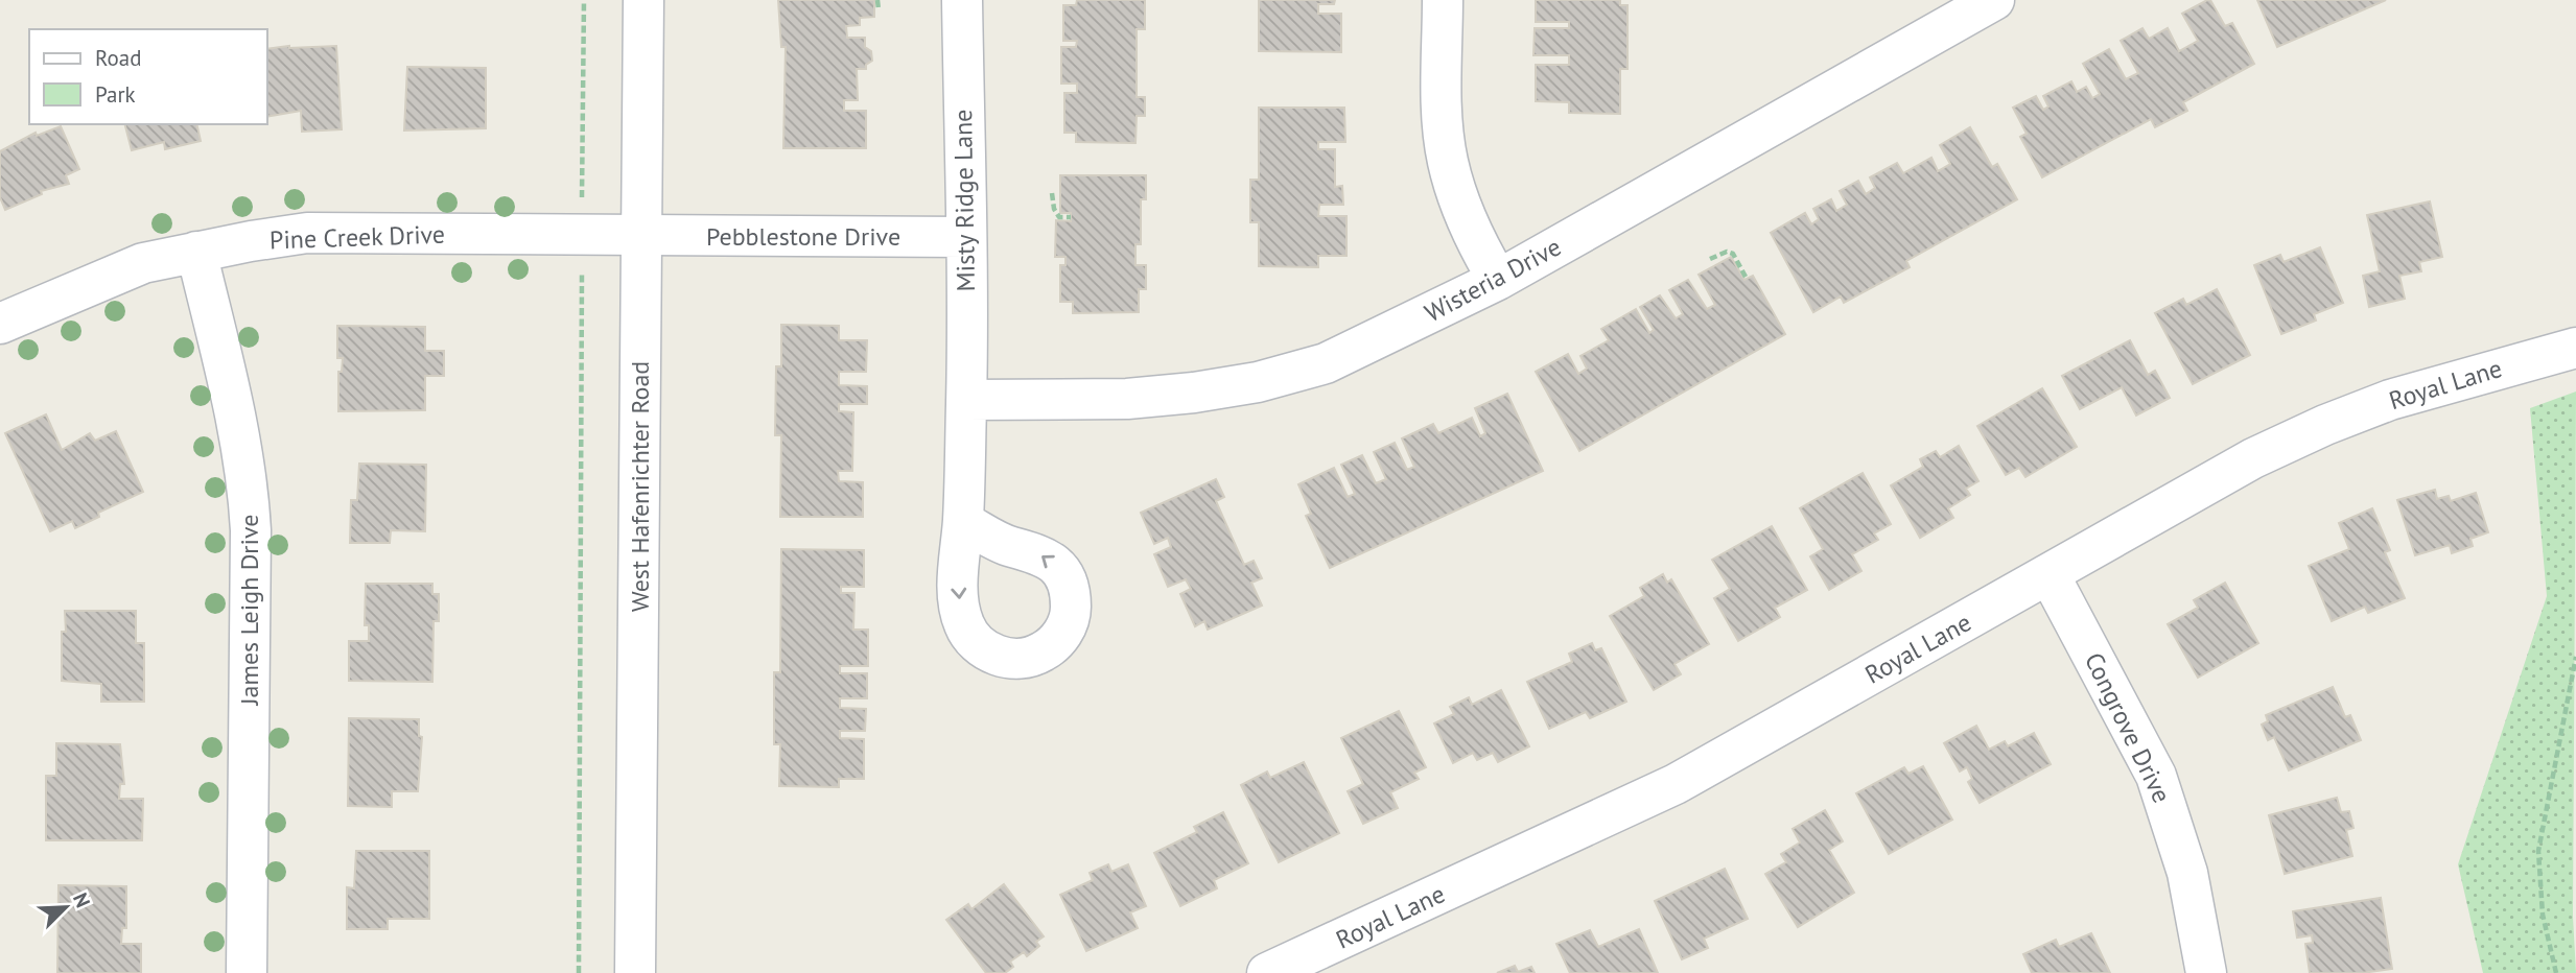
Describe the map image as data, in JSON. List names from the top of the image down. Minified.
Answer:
{"streets":{"street":["Misty Ridge Lane","Pebblestone Drive","Pine Creek Drive","Wisteria Drive","Royal Lane","West Hafenrichter Road","James Leigh Drive","Congrove Drive"]},"crossings":[["Misty Ridge Lane","Pebblestone Drive"],["Misty Ridge Lane","Wisteria Drive"],["Pebblestone Drive","Pine Creek Drive"],["Pebblestone Drive","West Hafenrichter Road"],["Pine Creek Drive","West Hafenrichter Road"],["Pine Creek Drive","James Leigh Drive"],["Royal Lane","Congrove Drive"]],"legend":["Road","Park"],"north":"top right"}
